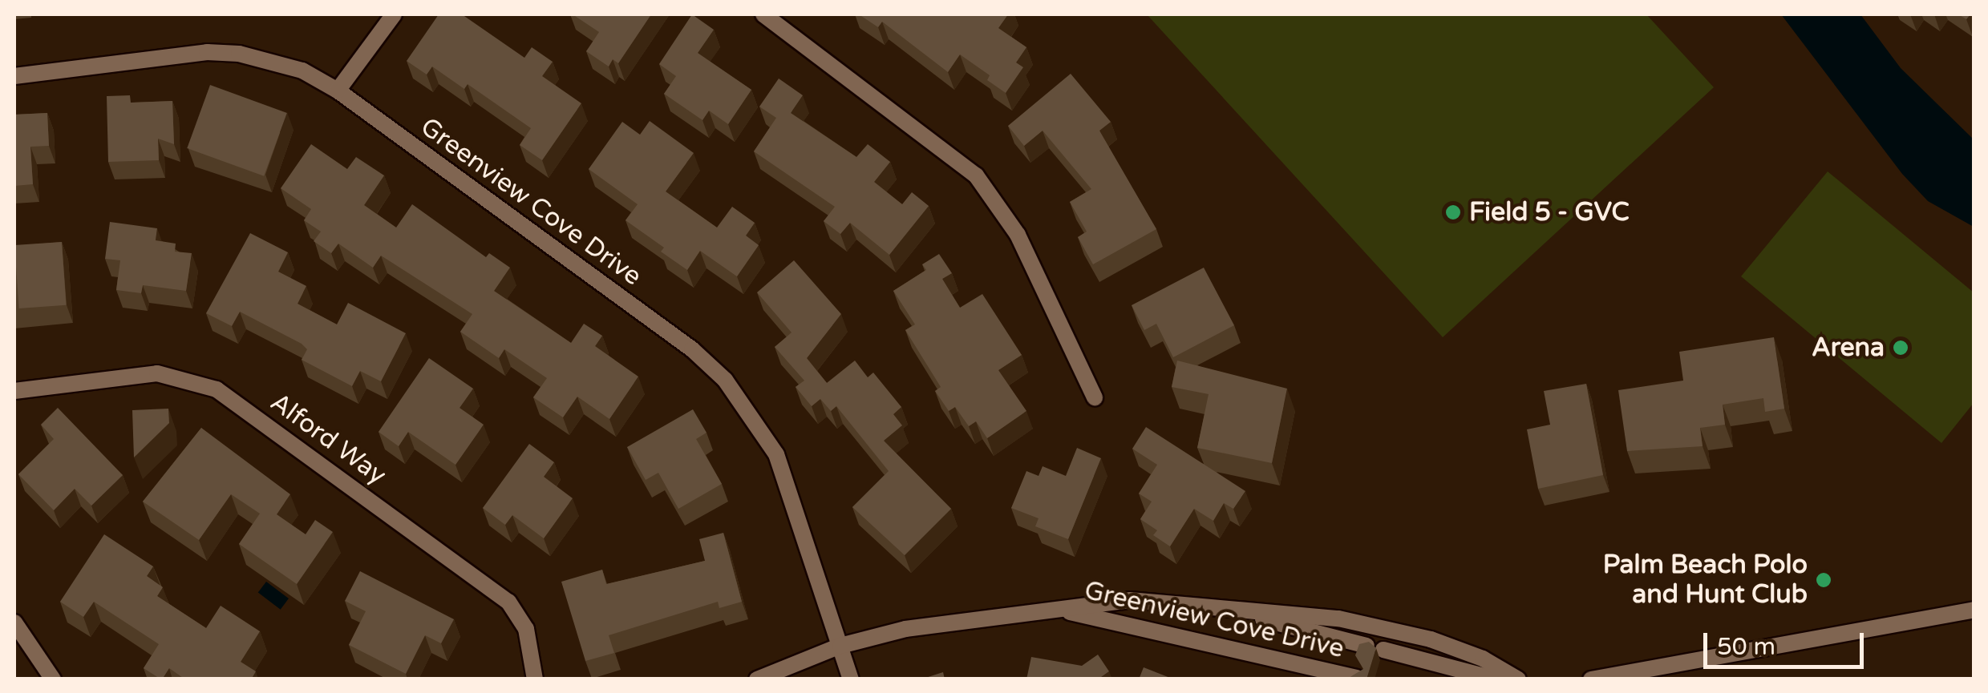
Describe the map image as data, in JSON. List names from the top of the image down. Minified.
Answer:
{"streets":{"street":["Greenview Cove Drive","Alford Way"]},"places":["Field 5 - GVC","Arena","Palm Beach Polo and Hunt Club"],"scale_bar":"50 m"}
